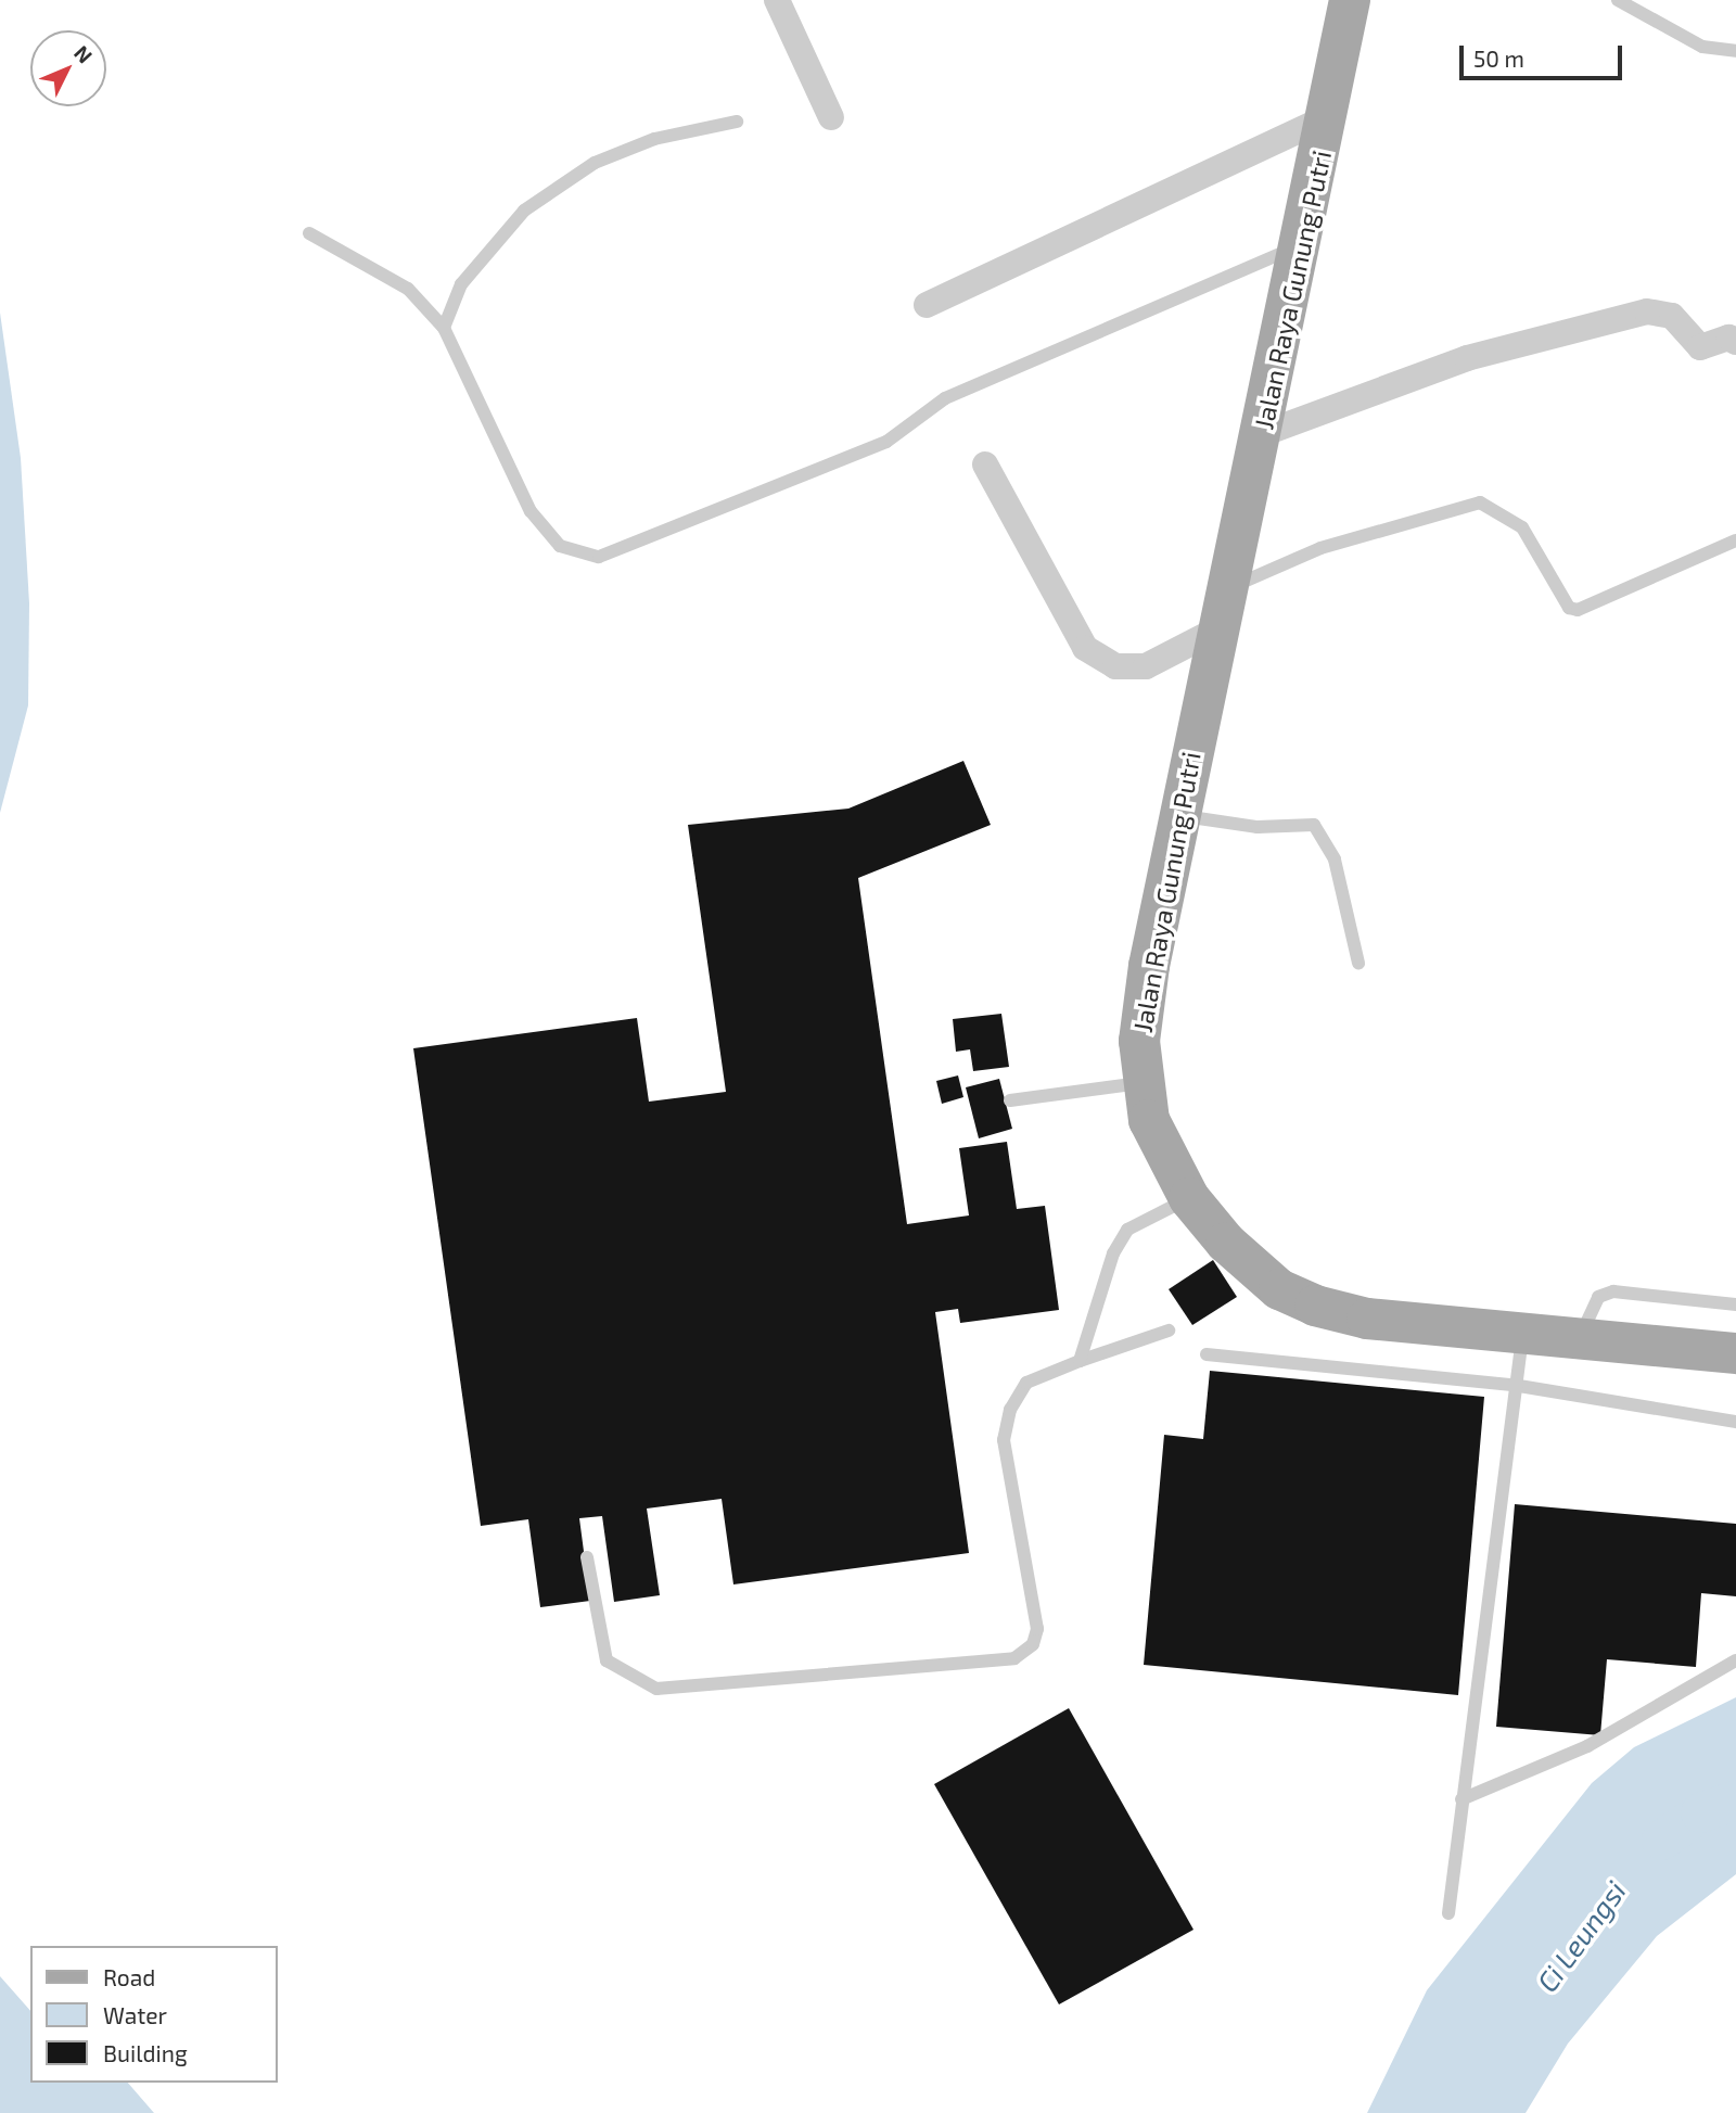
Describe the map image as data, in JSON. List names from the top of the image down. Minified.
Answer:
{"streets":{"main road":["Jalan Raya Gunung Putri"]},"water":["Ci Leungsi"],"legend":["Road","Water","Building"],"scale_bar":"50 m","north":"top right"}
